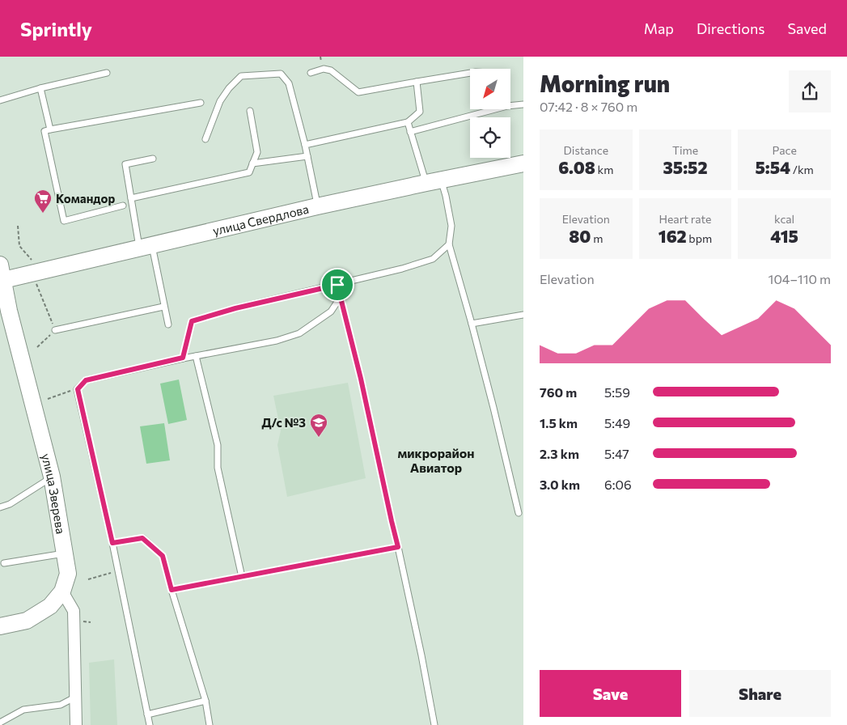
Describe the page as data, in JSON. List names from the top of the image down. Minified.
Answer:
{"streets":{"main road":["улица Свердлова","улица Зверева"]},"crossings":[["улица Свердлова","улица Зверева"]],"districts":["микрорайон Авиатор"],"places":{"supermarket":["Командор"],"school or university":["Д/с №3"]},"north":"bottom left","page":{"header":"Sprintly","nav":["Map","Directions","Saved"],"heading":["Morning run","07:42 · 8 × 760 m"],"stats":[["Distance","6.08 km"],["Time","35:52"],["Pace","5:54 /km"],["Elevation","80 m"],["Heart rate","162 bpm"],["kcal","415"]],"chart":["Elevation","104–110 m"],"list":[{"name":"760 m","note":"5:59"},{"name":"1.5 km","note":"5:49"},{"name":"2.3 km","note":"5:47"},{"name":"3.0 km","note":"6:06"}],"buttons":["Save","Share"]}}
